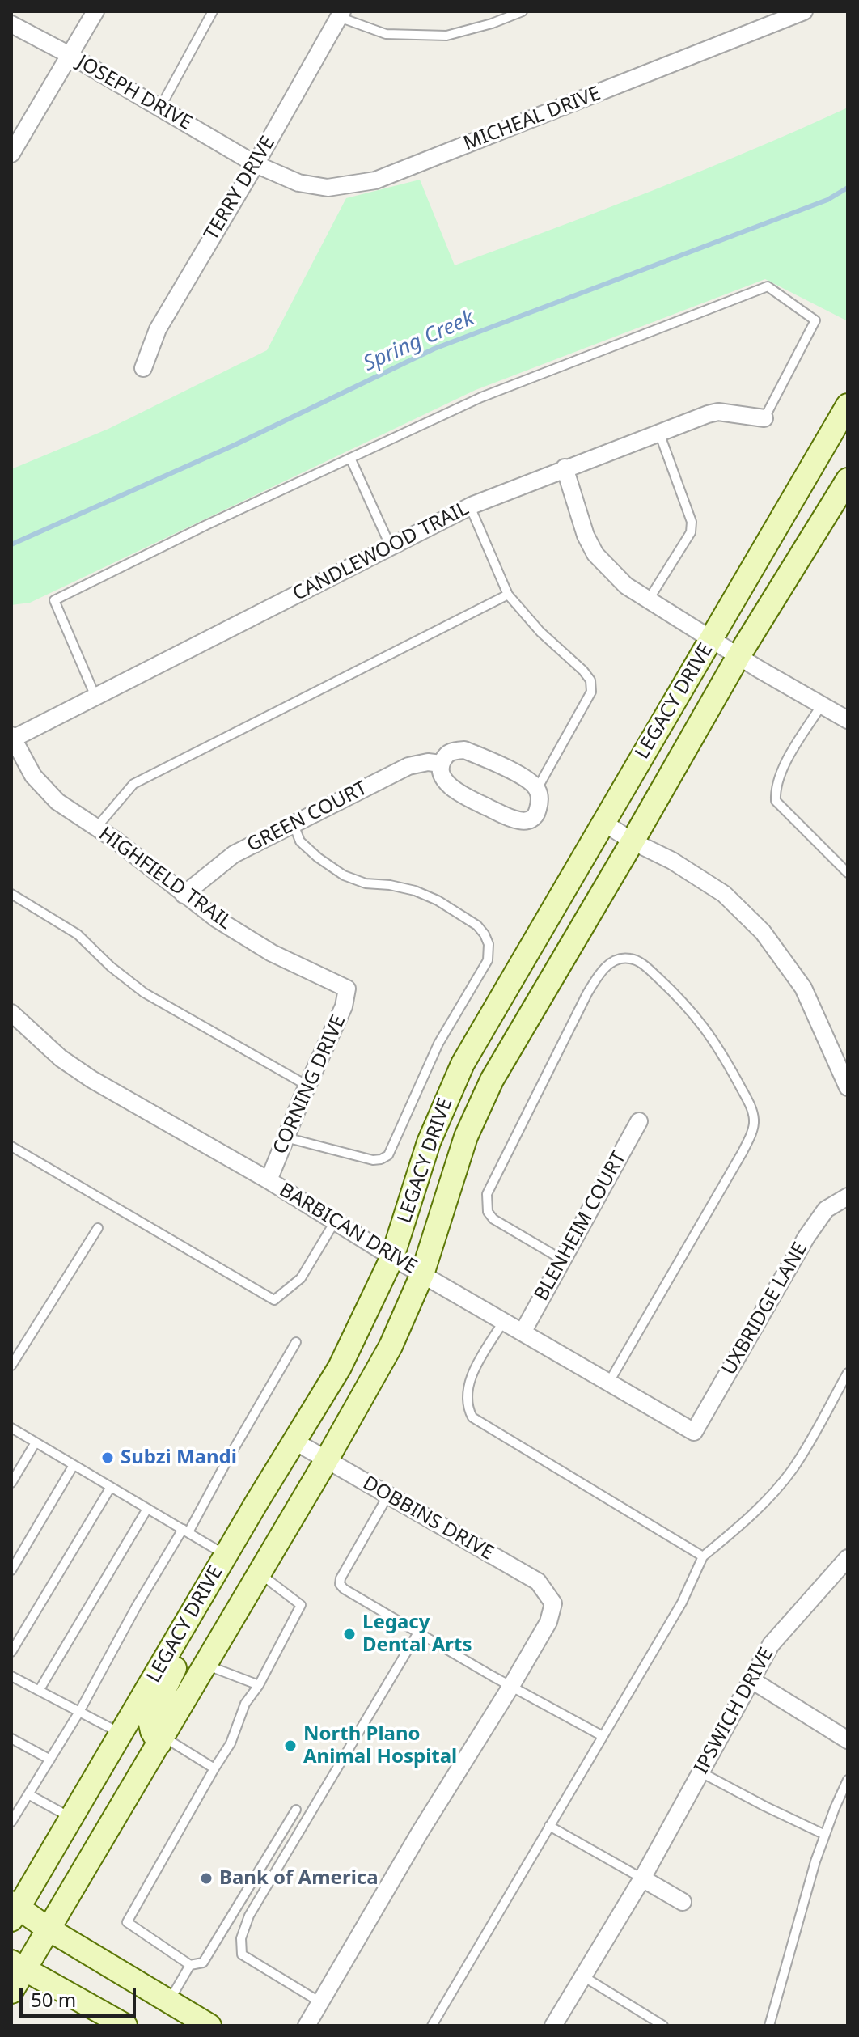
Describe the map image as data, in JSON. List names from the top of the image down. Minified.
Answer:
{"streets":{"main road":["LEGACY DRIVE"],"street":["JOSEPH DRIVE","MICHEAL DRIVE","TERRY DRIVE","CANDLEWOOD TRAIL","GREEN COURT","HIGHFIELD TRAIL","CORNING DRIVE","BLENHEIM COURT","BARBICAN DRIVE","UXBRIDGE LANE","DOBBINS DRIVE","IPSWICH DRIVE"]},"crossings":[["JOSEPH DRIVE","MICHEAL DRIVE"],["JOSEPH DRIVE","TERRY DRIVE"],["MICHEAL DRIVE","TERRY DRIVE"],["CANDLEWOOD TRAIL","HIGHFIELD TRAIL"],["LEGACY DRIVE","BARBICAN DRIVE"],["LEGACY DRIVE","DOBBINS DRIVE"],["GREEN COURT","HIGHFIELD TRAIL"],["HIGHFIELD TRAIL","CORNING DRIVE"],["CORNING DRIVE","BARBICAN DRIVE"],["BLENHEIM COURT","BARBICAN DRIVE"],["BARBICAN DRIVE","UXBRIDGE LANE"]],"water":["Spring Creek"],"places":["Subzi Mandi","Legacy Dental Arts","North Plano Animal Hospital","Bank of America"],"scale_bar":"50 m"}
